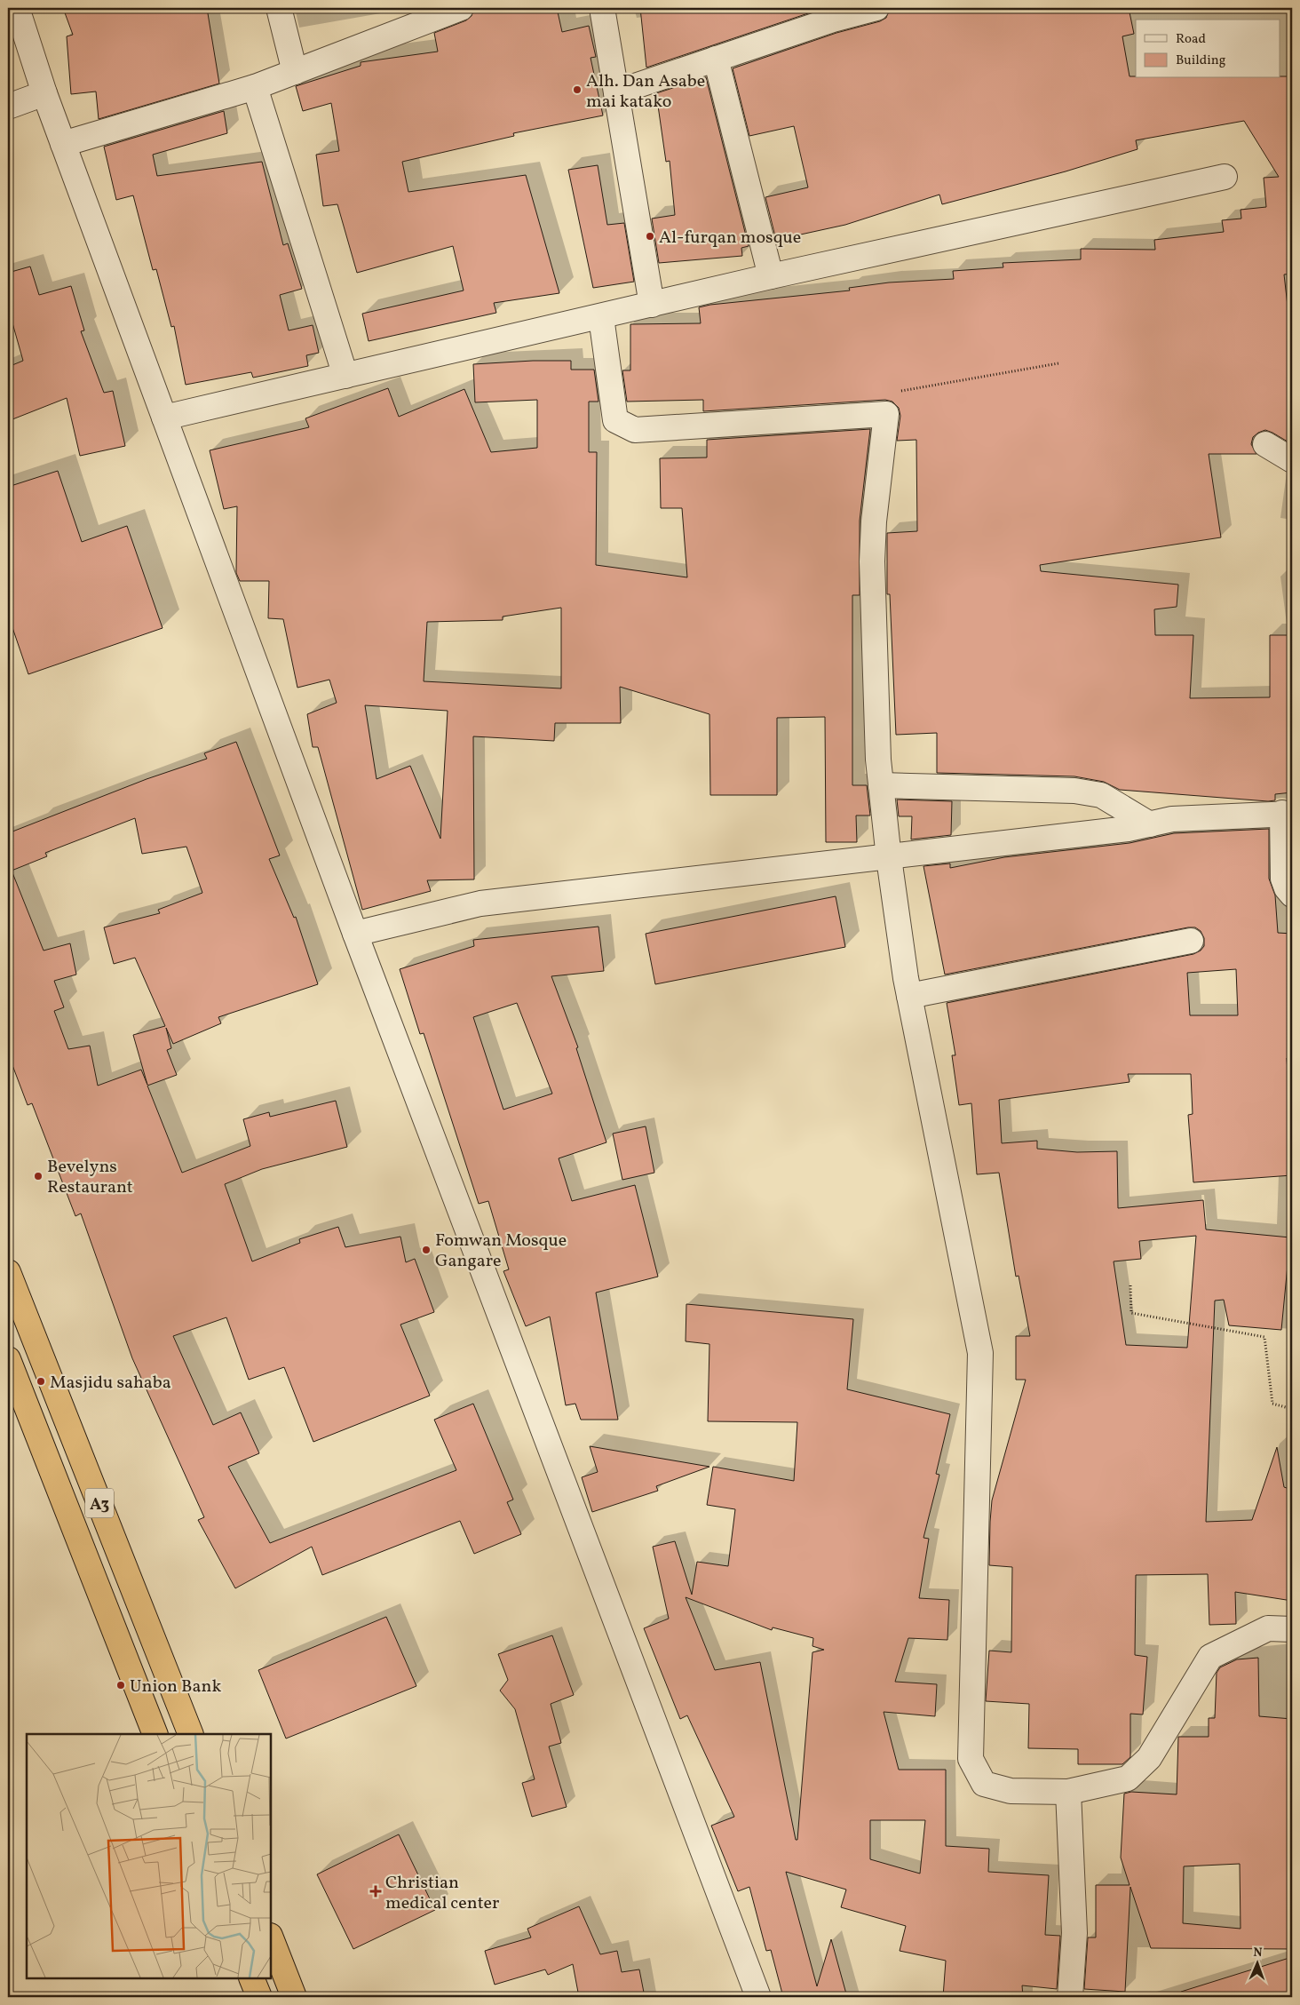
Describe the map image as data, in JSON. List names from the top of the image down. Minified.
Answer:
{"streets":{"highway":["A3"]},"places":{"other":["Alh. Dan Asabe mai katako","Al-furqan mosque","Bevelyns Restaurant","Fomwan Mosque Gangare","Masjidu sahaba","Union Bank"],"health":["Christian medical center"]},"legend":["Road","Building"],"north":"top"}
